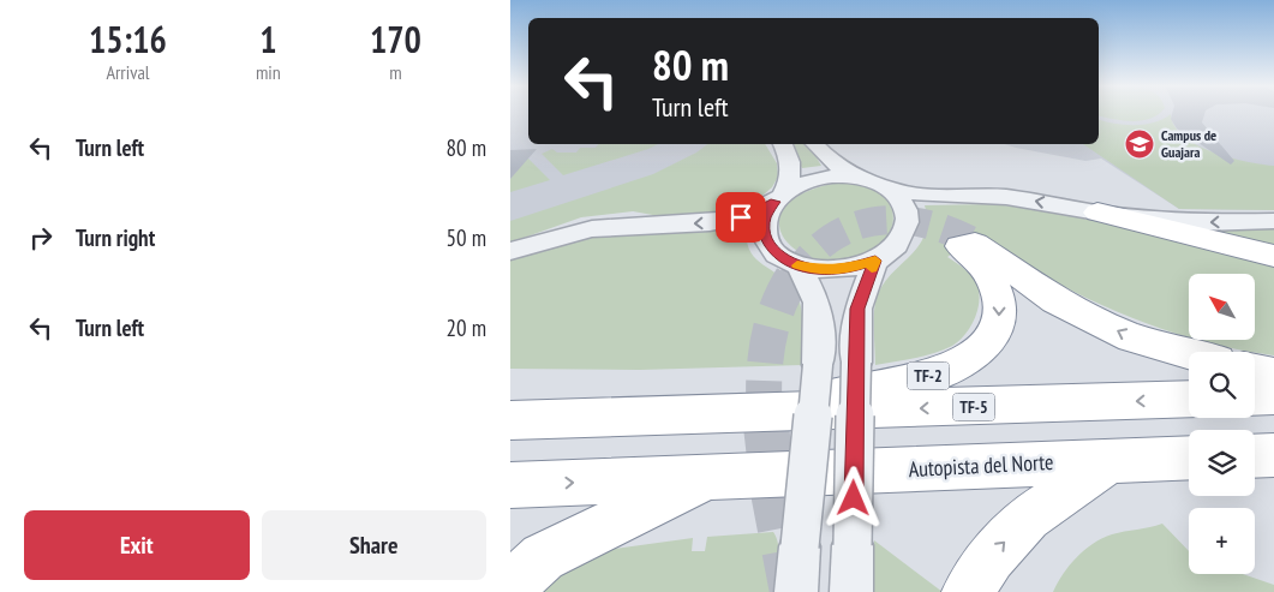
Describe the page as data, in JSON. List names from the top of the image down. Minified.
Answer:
{"streets":{"highway":["TF-2","TF-5","Autopista del Norte"]},"crossings":[["TF-2","TF-5"]],"places":{"school or university":["Campus de Guajara"]},"north":"top left","page":{"eta":["15:16","Arrival","1","min","170","m"],"turn":["80 m","Turn left"],"list":[{"name":"Turn left","value":"80 m"},{"name":"Turn right","value":"50 m"},{"name":"Turn left","value":"20 m"}],"map_buttons":"+","buttons":["Exit","Share"]}}
